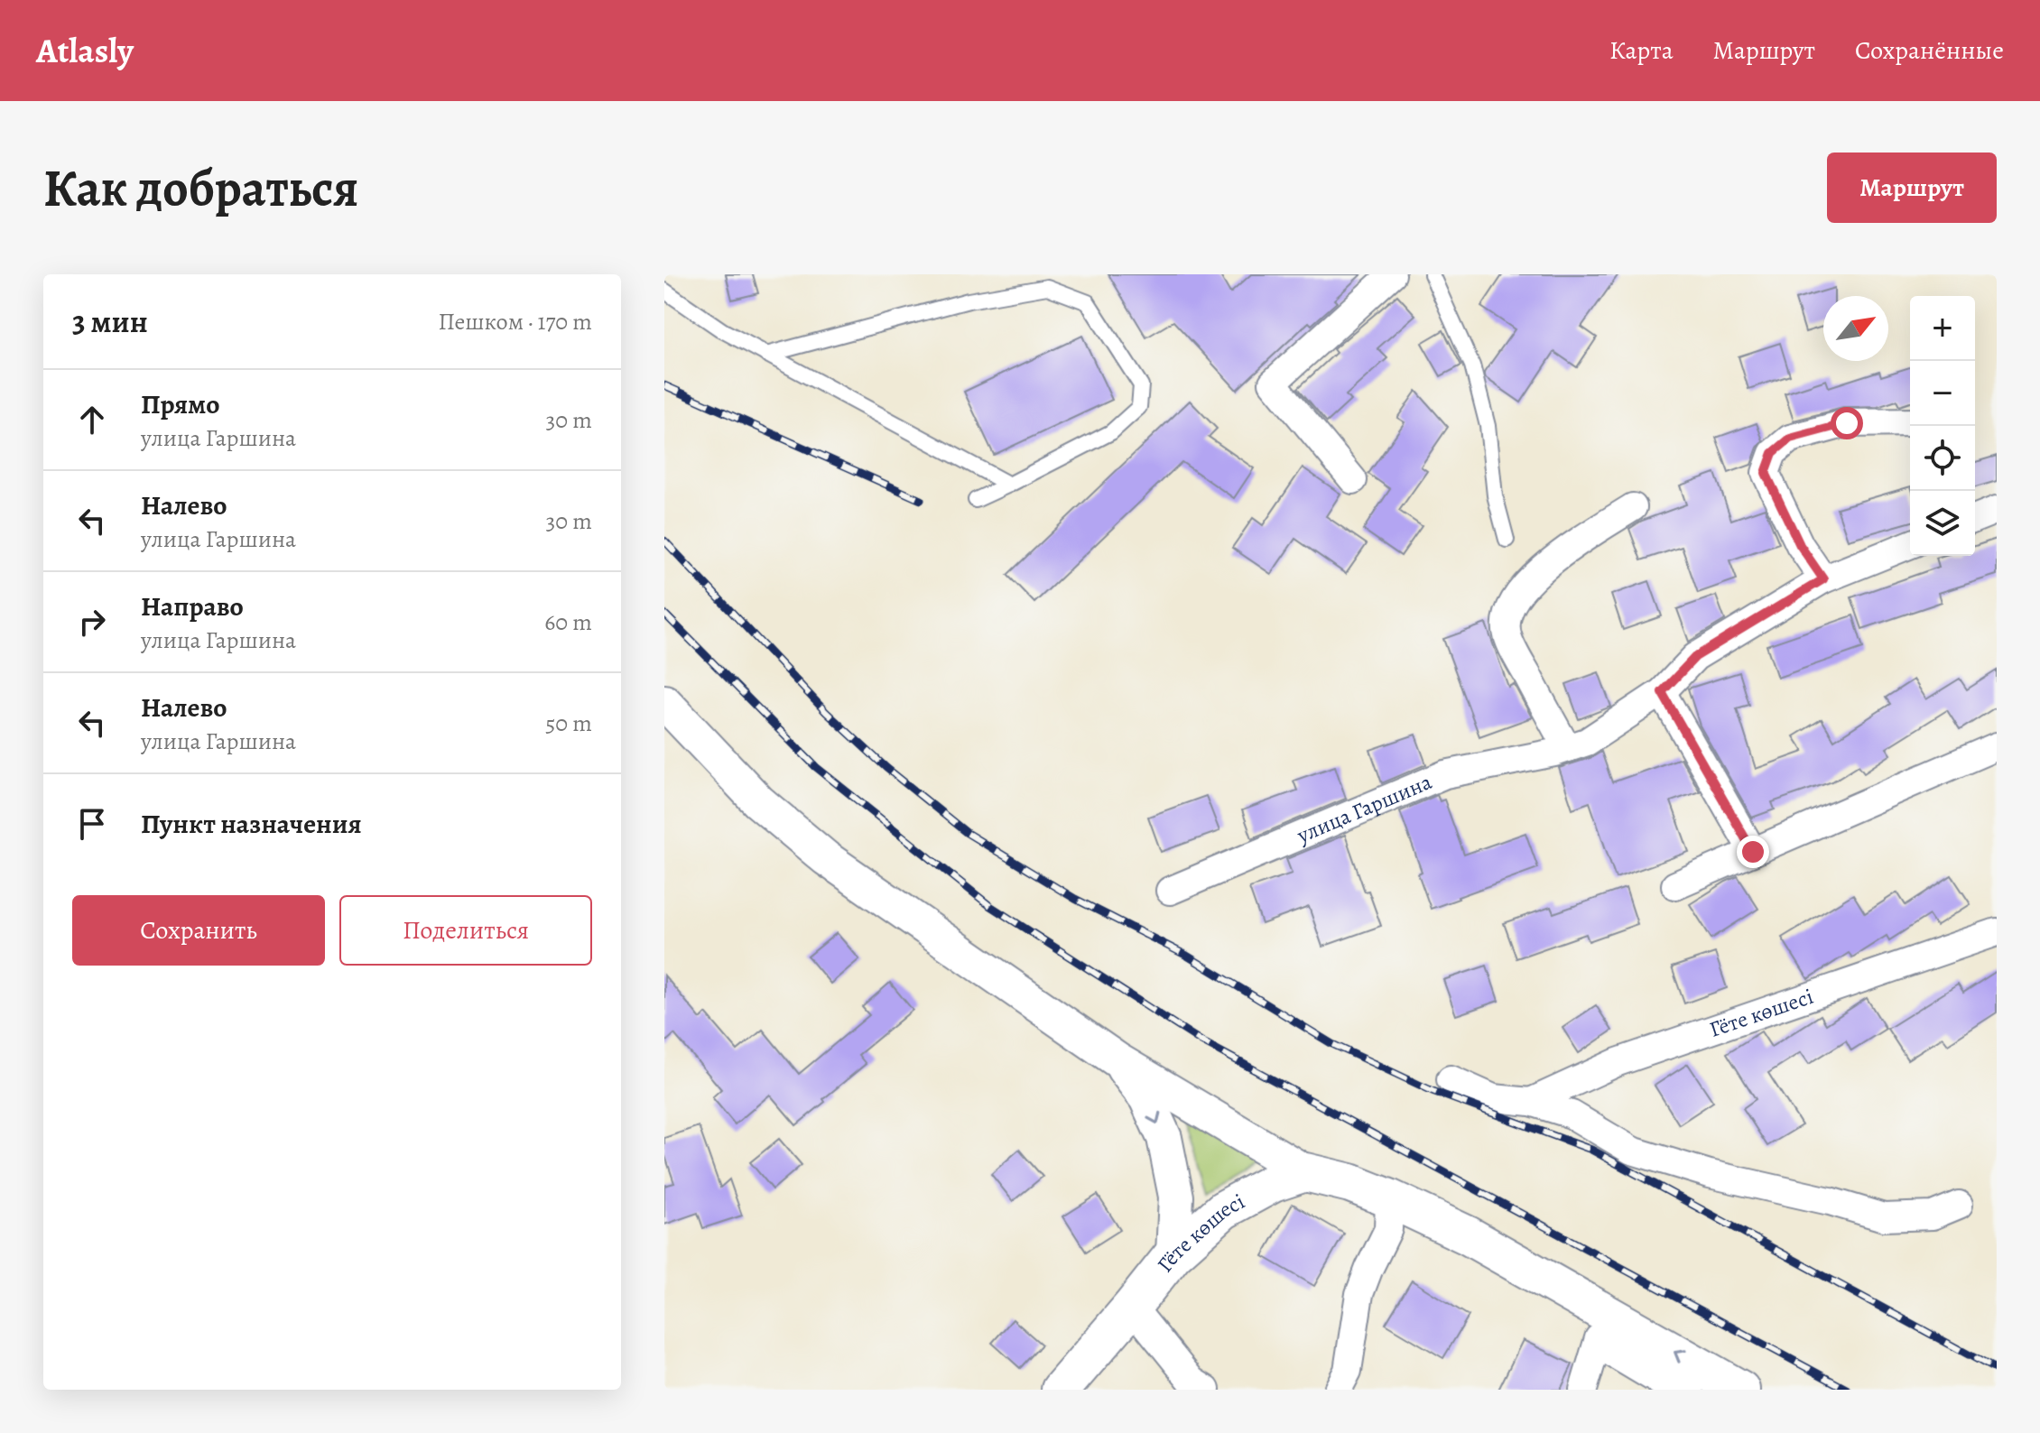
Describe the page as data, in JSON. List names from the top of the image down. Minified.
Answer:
{"streets":{"main road":["Гёте көшесі"],"street":["улица Гаршина"]},"north":"top right","page":{"header":"Atlasly","nav":["Карта","Маршрут","Сохранённые"],"buttons":["Маршрут",["Сохранить","Поделиться"]],"title":"Как добраться","heading":["3 мин","Пешком · 170 m"],"map_buttons":["+","−"],"list":[["Прямо","улица Гаршина","30 m"],["Налево","улица Гаршина","30 m"],["Направо","улица Гаршина","60 m"],["Налево","улица Гаршина","50 m"],"Пункт назначения"]}}
